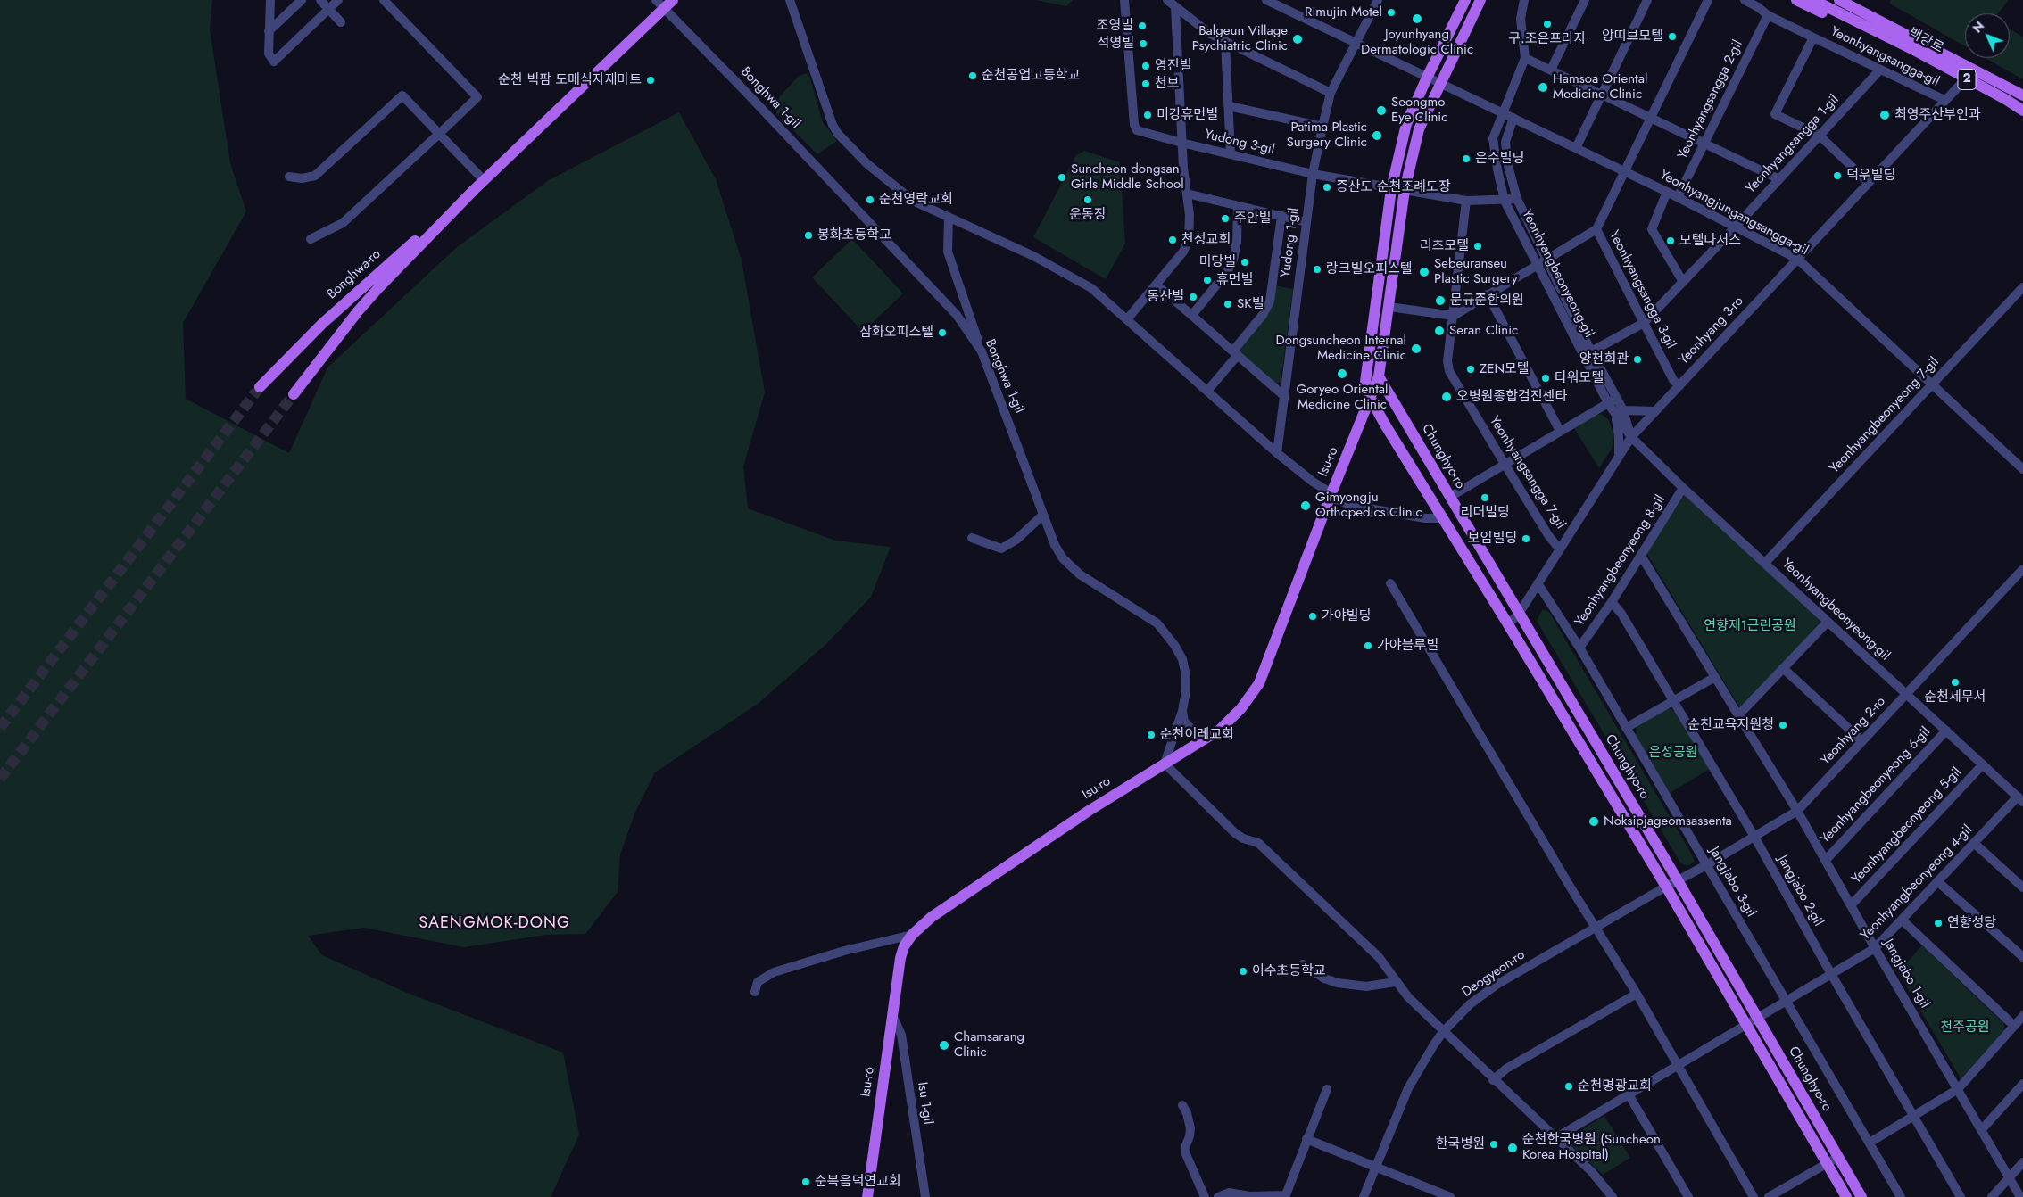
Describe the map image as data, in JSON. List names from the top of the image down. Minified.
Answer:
{"streets":{"main road":["백강로","2","Bonghwa-ro","Chunghyo-ro","Isu-ro"],"street":["Yeonhyangsangga-gil","Bonghwa 1-gil","Yeonhyangsangga 2-gil","Yudong 3-gil","Yeonhyangsangga 1-gil","Yeonhyangjungangsangga-gil","Yudong 1-gil","Yeonhyangbeonyeong-gil","Yeonhyangsangga 3-gil","Yeonhyang 3-ro","Yeonhyangbeonyeong 7-gil","Yeonhyangsangga 7-gil","Yeonhyangbeonyeong 8-gil","Yeonhyang 2-ro","Yeonhyangbeonyeong 6-gil","Yeonhyangbeonyeong 5-gil","Jangjabo 3-gil","Yeonhyangbeonyeong 4-gil","Jangjabo 2-gil","Deogyeon-ro","Jangjabo 1-gil","Isu 1-gil"]},"crossings":[["백강로","2"],["백강로","Yeonhyang 3-ro"],["Yeonhyangsangga-gil","Yeonhyangsangga 2-gil"],["Yeonhyangsangga-gil","Yeonhyangsangga 1-gil"],["Yeonhyangsangga-gil","Yeonhyang 3-ro"],["Bonghwa 1-gil","Bonghwa-ro"],["Bonghwa 1-gil","Isu-ro"],["Yeonhyangsangga 2-gil","Yeonhyangjungangsangga-gil"],["Yudong 3-gil","Yudong 1-gil"],["Yudong 3-gil","Isu-ro"],["Yudong 3-gil","Yeonhyangsangga 7-gil"],["Yeonhyangsangga 1-gil","Yeonhyangjungangsangga-gil"],["Yeonhyangsangga 1-gil","Yeonhyangbeonyeong-gil"],["Yeonhyangsangga 1-gil","Yeonhyangsangga 3-gil"],["Yeonhyangjungangsangga-gil","Yudong 1-gil"],["Yeonhyangjungangsangga-gil","Yeonhyangbeonyeong-gil"],["Yeonhyangjungangsangga-gil","Yeonhyangsangga 3-gil"],["Yeonhyangjungangsangga-gil","Yeonhyang 3-ro"],["Yeonhyangjungangsangga-gil","Yeonhyangbeonyeong 7-gil"],["Yeonhyangjungangsangga-gil","Isu-ro"],["Yeonhyangbeonyeong-gil","Yeonhyangsangga 3-gil"],["Yeonhyangbeonyeong-gil","Yeonhyang 3-ro"],["Yeonhyangbeonyeong-gil","Yeonhyangbeonyeong 7-gil"],["Yeonhyangbeonyeong-gil","Yeonhyangbeonyeong 8-gil"],["Yeonhyangbeonyeong-gil","Yeonhyang 2-ro"],["Yeonhyangbeonyeong-gil","Yeonhyangbeonyeong 6-gil"],["Yeonhyangbeonyeong-gil","Yeonhyangbeonyeong 5-gil"],["Yeonhyangbeonyeong-gil","Yeonhyangbeonyeong 4-gil"],["Yeonhyangsangga 3-gil","Yeonhyang 3-ro"],["Yeonhyangsangga 3-gil","Yeonhyangsangga 7-gil"],["Yeonhyang 3-ro","Chunghyo-ro"],["Yeonhyang 3-ro","Yeonhyangsangga 7-gil"],["Yeonhyang 3-ro","Jangjabo 3-gil"],["Chunghyo-ro","Isu-ro"],["Chunghyo-ro","Yeonhyang 2-ro"],["Chunghyo-ro","Yeonhyangbeonyeong 4-gil"],["Chunghyo-ro","Deogyeon-ro"],["Isu-ro","Isu 1-gil"],["Yeonhyangbeonyeong 8-gil","Jangjabo 3-gil"],["Yeonhyangbeonyeong 8-gil","Jangjabo 2-gil"],["Yeonhyang 2-ro","Jangjabo 3-gil"],["Yeonhyang 2-ro","Jangjabo 2-gil"],["Yeonhyang 2-ro","Deogyeon-ro"],["Yeonhyang 2-ro","Jangjabo 1-gil"],["Yeonhyangbeonyeong 6-gil","Jangjabo 1-gil"],["Yeonhyangbeonyeong 5-gil","Jangjabo 1-gil"],["Jangjabo 3-gil","Yeonhyangbeonyeong 4-gil"],["Yeonhyangbeonyeong 4-gil","Jangjabo 2-gil"],["Yeonhyangbeonyeong 4-gil","Jangjabo 1-gil"]],"districts":["SAENGMOK-DONG"],"parks":["연향제1근린공원","은성공원","천주공원"],"places":["Rimujin Motel","Joyunhyang Dermatologic Clinic","구.조은프라자","조영빌","앙띠브모텔","Balgeun Village Psychiatric Clinic","석영빌","영진빌","순천공업고등학교","순천 빅팜 도매식자재마트","천보","Hamsoa Oriental Medicine Clinic","Seongmo Eye Clinic","미강휴먼빌","최영주산부인과","Patima Plastic Surgery Clinic","은수빌딩","덕우빌딩","Suncheon dongsan Girls Middle School","증산도 순천조례도장","순천영락교회","운동장","주안빌","봉화초등학교","천성교회","모텔다저스","리츠모텔","미당빌","랑크빌오피스텔","Sebeuranseu Plastic Surgery","휴먼빌","동산빌","문규준한의원","SK빌","Seran Clinic","삼화오피스텔","Dongsuncheon Internal Medicine Clinic","양천회관","ZEN모텔","Goryeo Oriental Medicine Clinic","타워모텔","오병원종합검진센타","리더빌딩","Gimyongju Orthopedics Clinic","보임빌딩","가야빌딩","가야블루빌","순천세무서","순천교육지원청","순천이레교회","Noksipjageomsassenta","연향성당","이수초등학교","Chamsarang Clinic","순천명광교회","한국병원","순천한국병원 (Suncheon Korea Hospital)","순복음덕연교회"],"north":"top left"}
